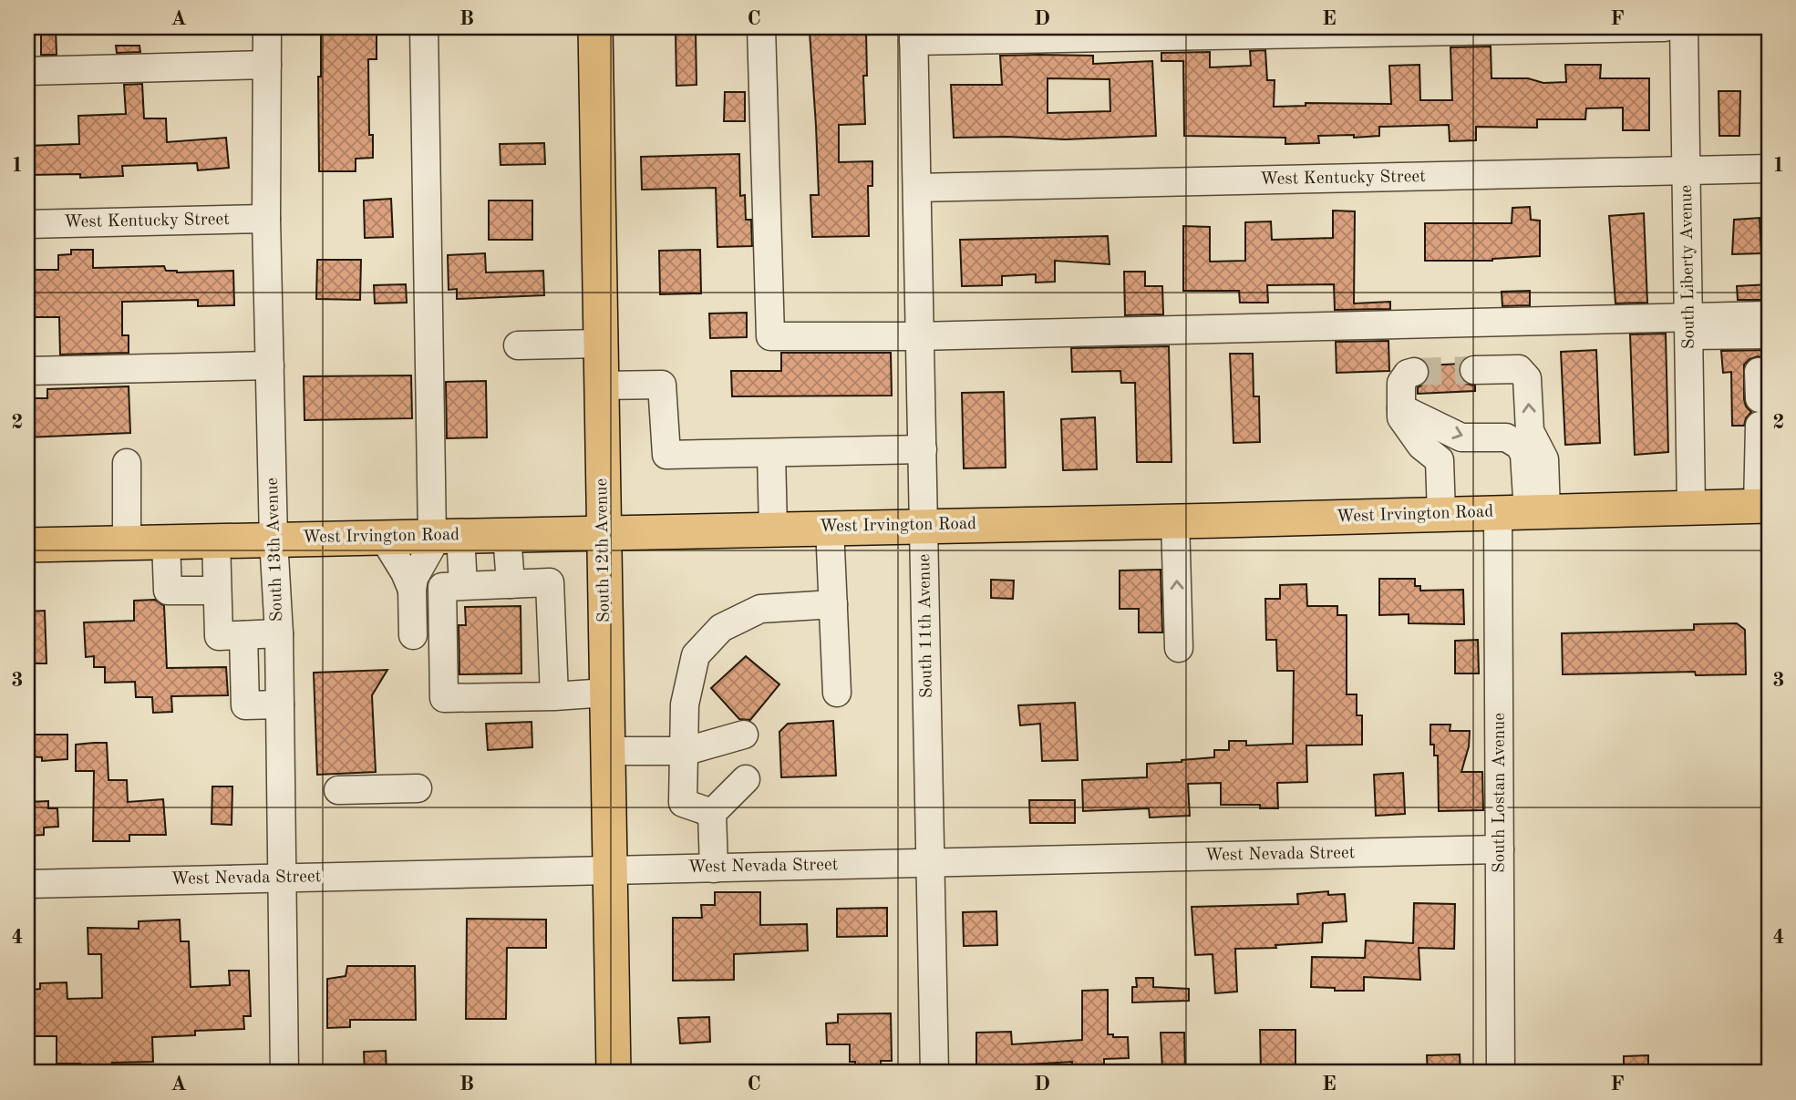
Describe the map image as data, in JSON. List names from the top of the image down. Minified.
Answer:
{"streets":{"main road":["West Irvington Road","South 12th Avenue"],"street":["West Kentucky Street","South Liberty Avenue","South 13th Avenue","South 11th Avenue","South Lostan Avenue","West Nevada Street"]},"crossings":[["West Kentucky Street","South Liberty Avenue"],["West Kentucky Street","South 13th Avenue"],["West Kentucky Street","South 11th Avenue"],["South Liberty Avenue","West Irvington Road"],["West Irvington Road","South 13th Avenue"],["West Irvington Road","South 12th Avenue"],["West Irvington Road","South 11th Avenue"],["West Irvington Road","South Lostan Avenue"],["South 13th Avenue","West Nevada Street"],["South 12th Avenue","West Nevada Street"],["South 11th Avenue","West Nevada Street"],["South Lostan Avenue","West Nevada Street"]],"grid":{"columns":["A","B","C","D","E","F"],"rows":["1","2","3","4"]}}
